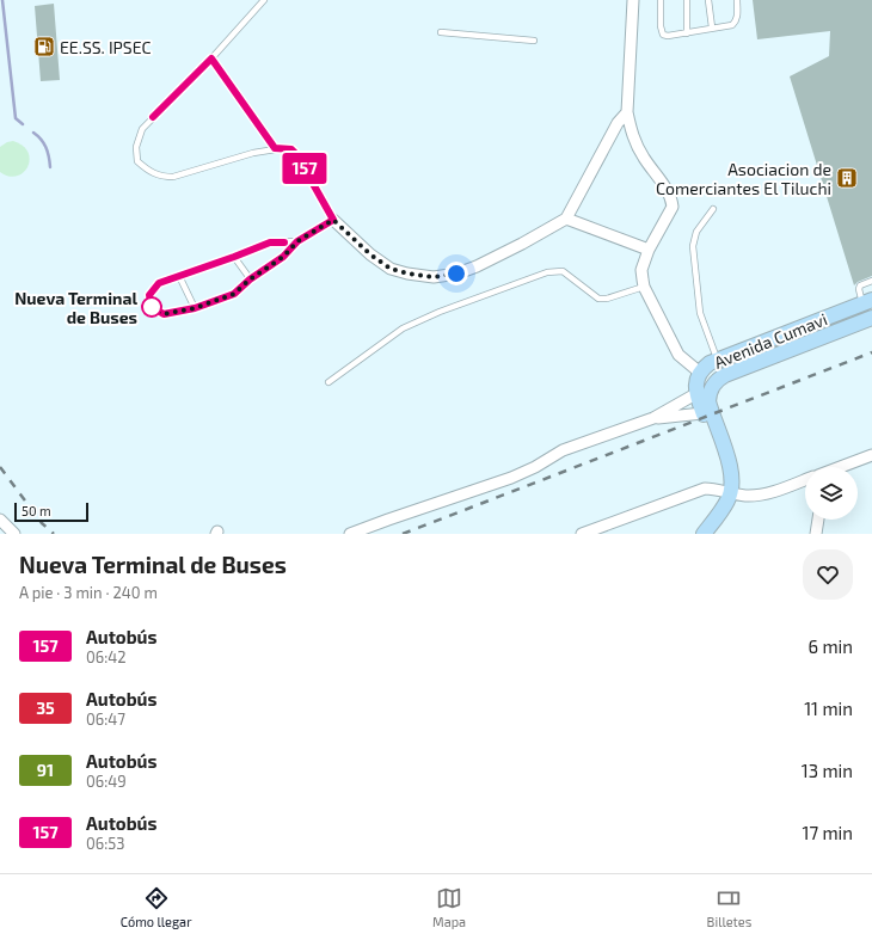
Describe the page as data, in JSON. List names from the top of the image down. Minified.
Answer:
{"streets":{"street":["Avenida Cumavi"]},"places":{"fuel station":["EE.SS. IPSEC"],"building":["Asociacion de Comerciantes El Tiluchi"],"other":["Nueva Terminal de Buses"]},"lines":["bus line 157"],"scale_bar":"50 m","page":{"on_map":"157","scale":"50 m","heading":["Nueva Terminal de Buses","A pie · 3 min · 240 m"],"list":[{"mark":"157","name":"Autobús","note":"06:42","value":"6 min"},{"mark":"35","name":"Autobús","note":"06:47","value":"11 min"},{"mark":"91","name":"Autobús","note":"06:49","value":"13 min"},{"mark":"157","name":"Autobús","note":"06:53","value":"17 min"}],"tabs":["Cómo llegar","Mapa","Billetes"]}}
